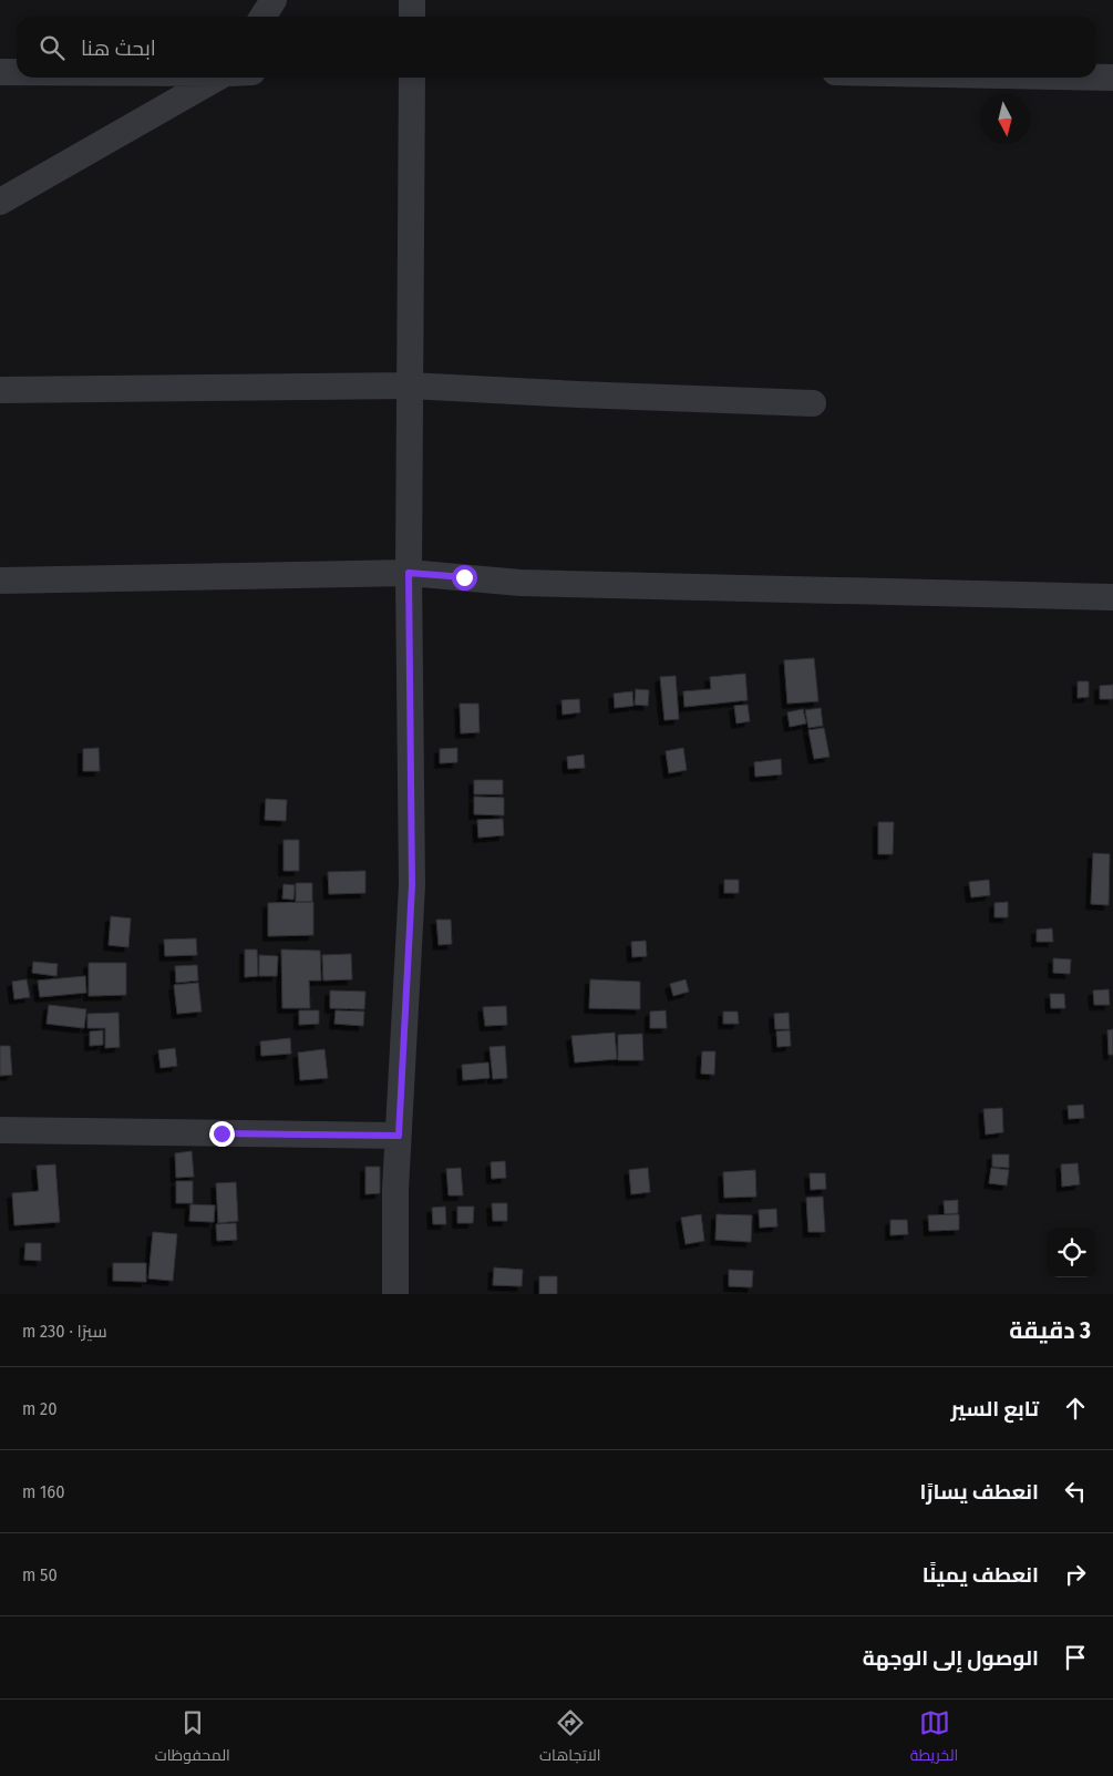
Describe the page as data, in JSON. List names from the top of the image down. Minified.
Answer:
{"north":"bottom","page":{"search":"ابحث هنا","heading":["3 دقيقة","سيرًا · 230 m"],"list":[["تابع السير","20 m"],["انعطف يسارًا","160 m"],["انعطف يمينًا","50 m"],"الوصول إلى الوجهة"],"nav":["الخريطة","الاتجاهات","المحفوظات"]}}
